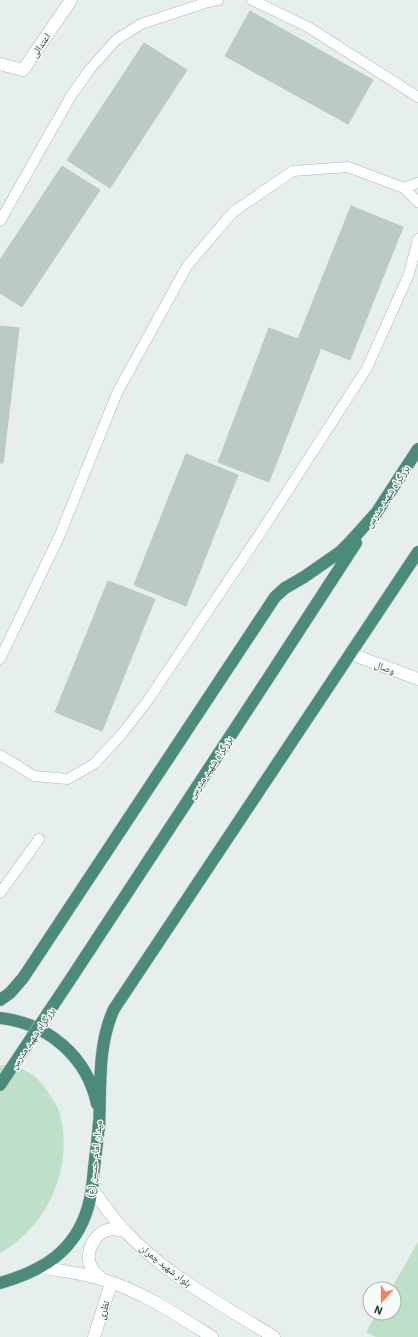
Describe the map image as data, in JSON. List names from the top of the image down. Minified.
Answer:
{"streets":{"highway":["بزرگراه شهید مدرس","میدان امام حسین (ع)"],"main road":["اعتدالی","وصال","بلوار شهید چمران","نظری"]},"crossings":[["میدان امام حسین (ع)","بلوار شهید چمران"]],"north":"bottom"}
